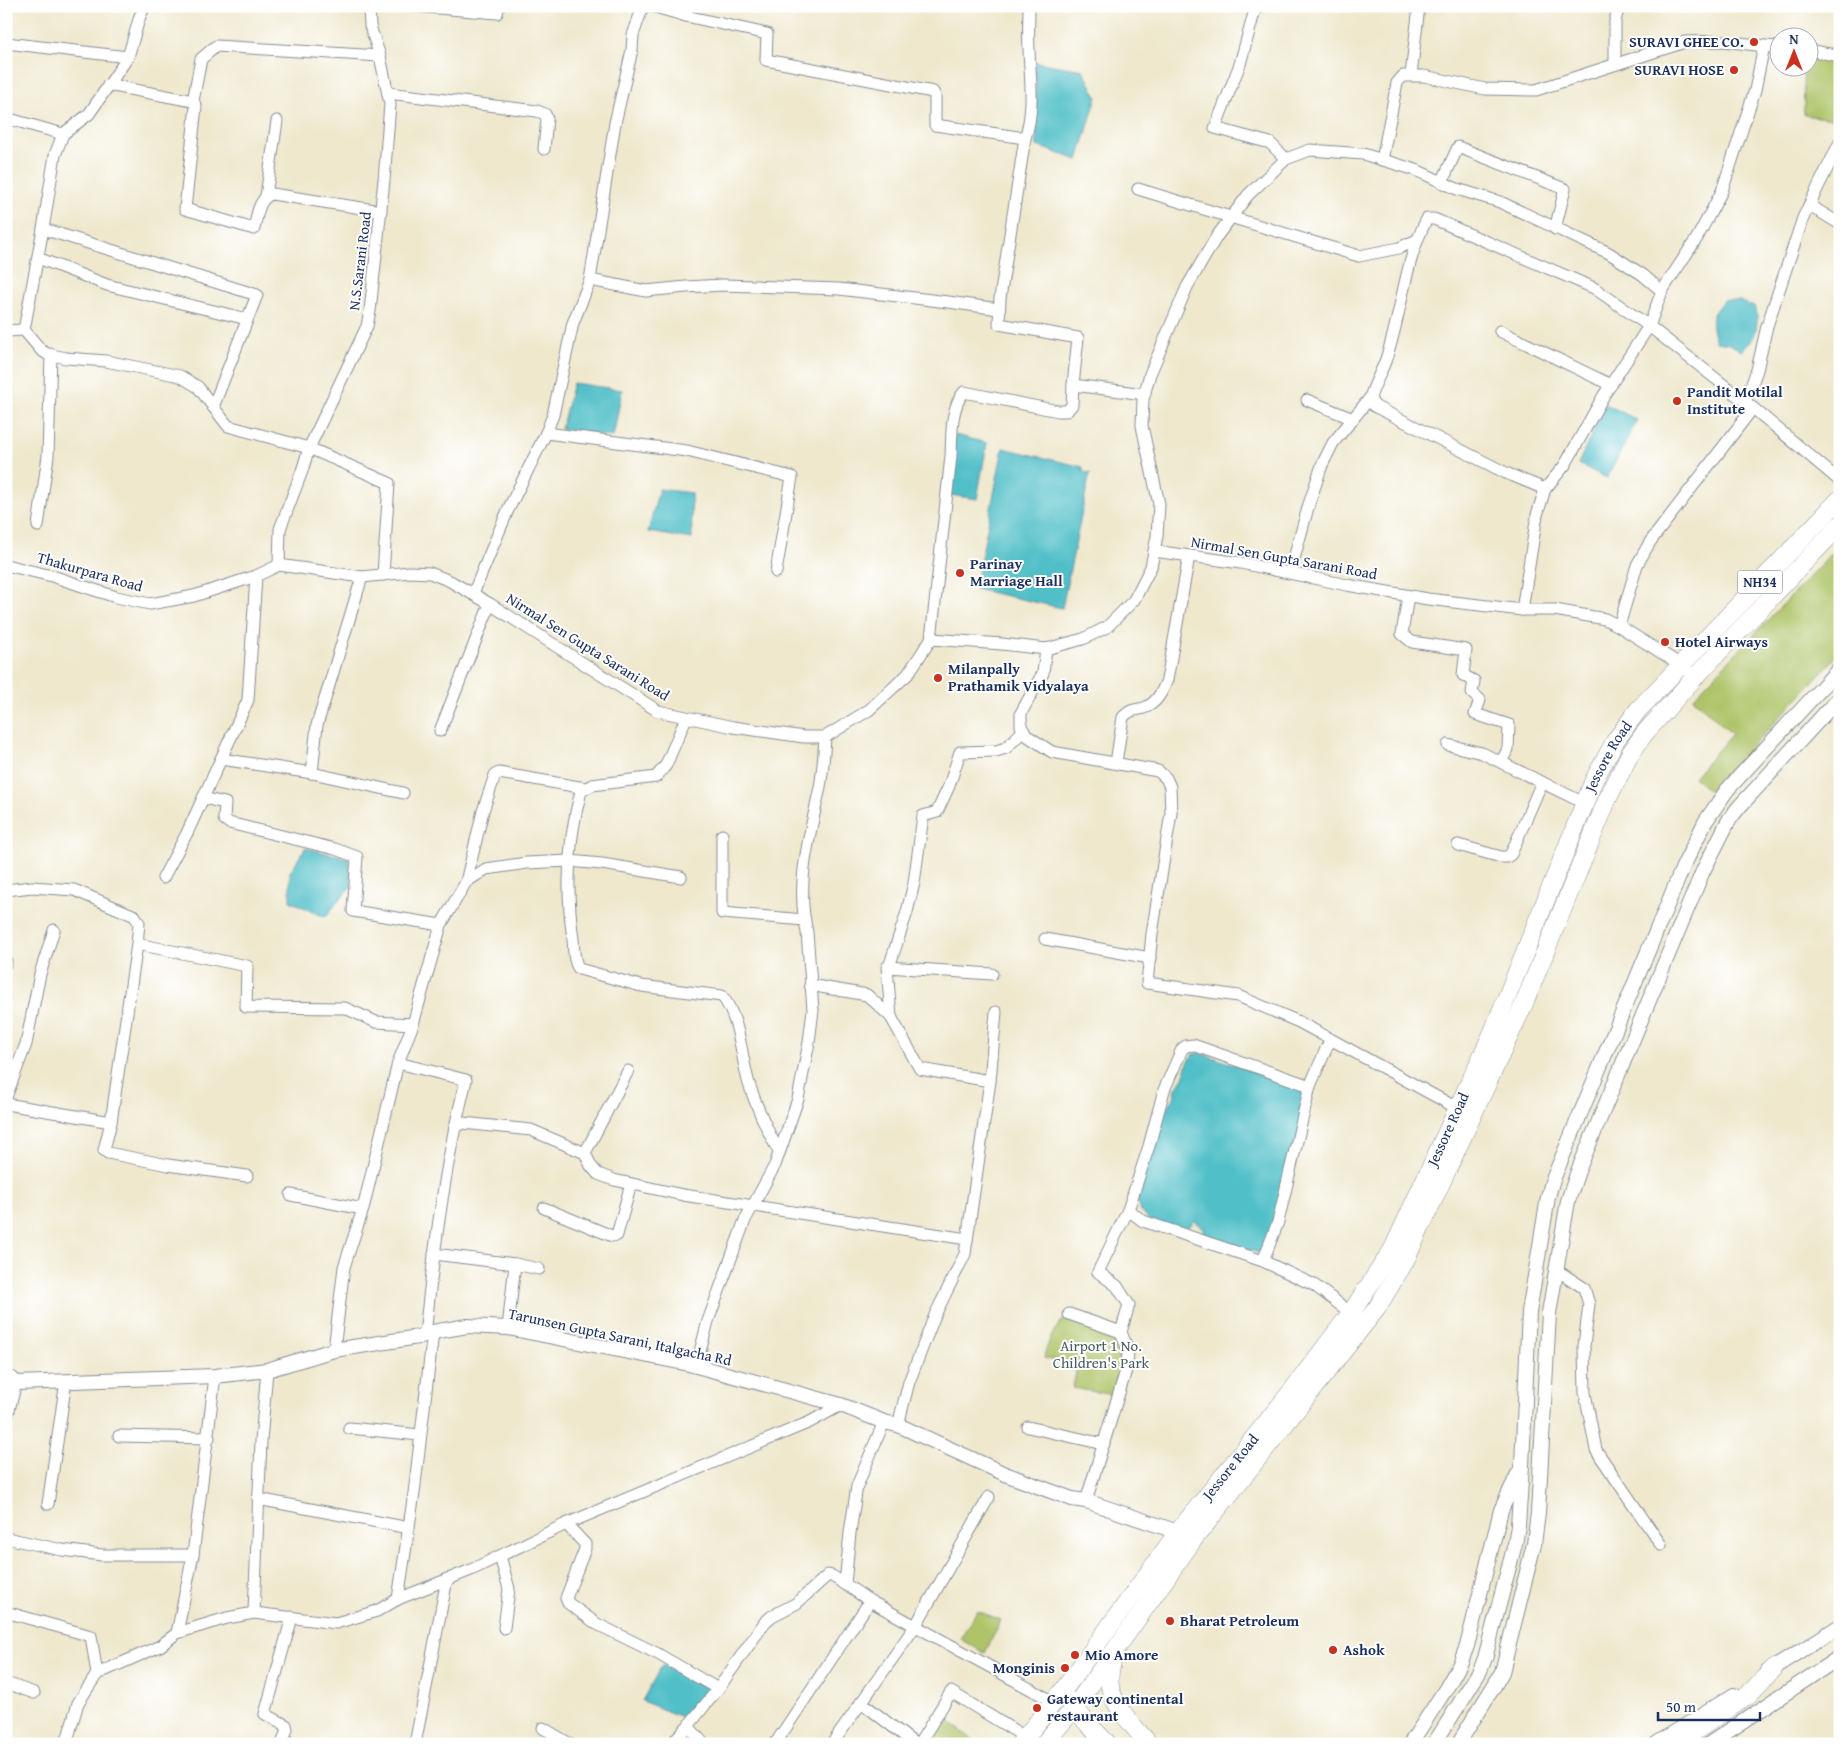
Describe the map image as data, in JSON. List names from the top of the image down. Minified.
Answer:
{"streets":{"main road":["NH34","Jessore Road"],"street":["N.S.Sarani Road","Nirmal Sen Gupta Sarani Road","Thakurpara Road","Tarunsen Gupta Sarani, Italgacha Rd"]},"crossings":[["N.S.Sarani Road","Nirmal Sen Gupta Sarani Road"],["N.S.Sarani Road","Thakurpara Road"],["Nirmal Sen Gupta Sarani Road","Thakurpara Road"],["Nirmal Sen Gupta Sarani Road","Jessore Road"],["Jessore Road","Tarunsen Gupta Sarani, Italgacha Rd"]],"parks":["Airport 1 No. Children's Park"],"places":["SURAVI GHEE CO.","SURAVI HOSE","Pandit Motilal Institute","Parinay Marriage Hall","Hotel Airways","Milanpally Prathamik Vidyalaya","Bharat Petroleum","Ashok","Mio Amore","Monginis","Gateway continental restaurant"],"scale_bar":"50 m","north":"top"}
